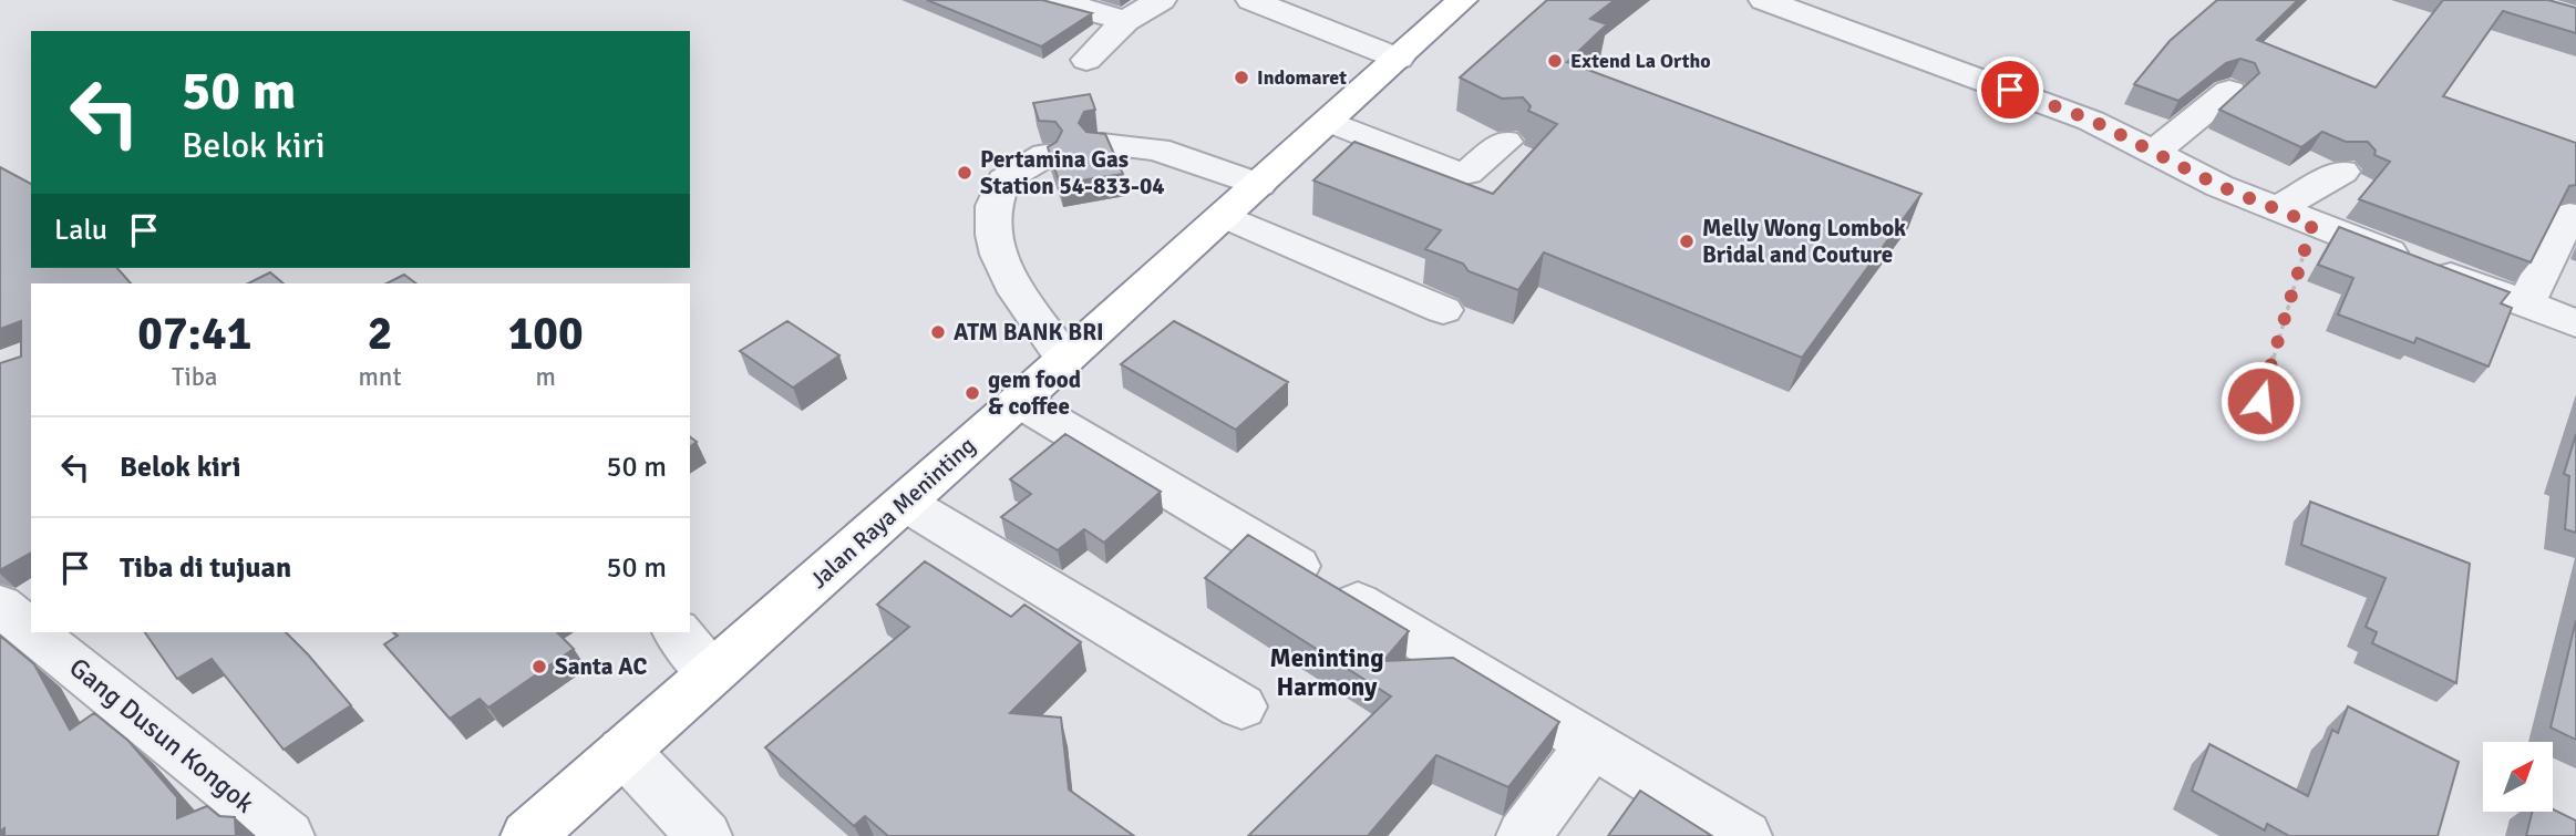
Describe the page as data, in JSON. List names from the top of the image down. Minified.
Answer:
{"streets":{"highway":["Jalan Raya Meninting"],"street":["Gang Dusun Kongok"]},"districts":["Meninting Harmony"],"places":["Extend La Ortho","Indomaret","Pertamina Gas Station 54-833-04","Melly Wong Lombok Bridal and Couture","ATM BANK BRI","gem food & coffee","Santa AC"],"north":"top right","page":{"turn":["50 m","Belok kiri"],"then":"Lalu","eta":["07:41","Tiba","2","mnt","100","m"],"list":[{"name":"Belok kiri","value":"50 m"},{"name":"Tiba di tujuan","value":"50 m"}]}}
